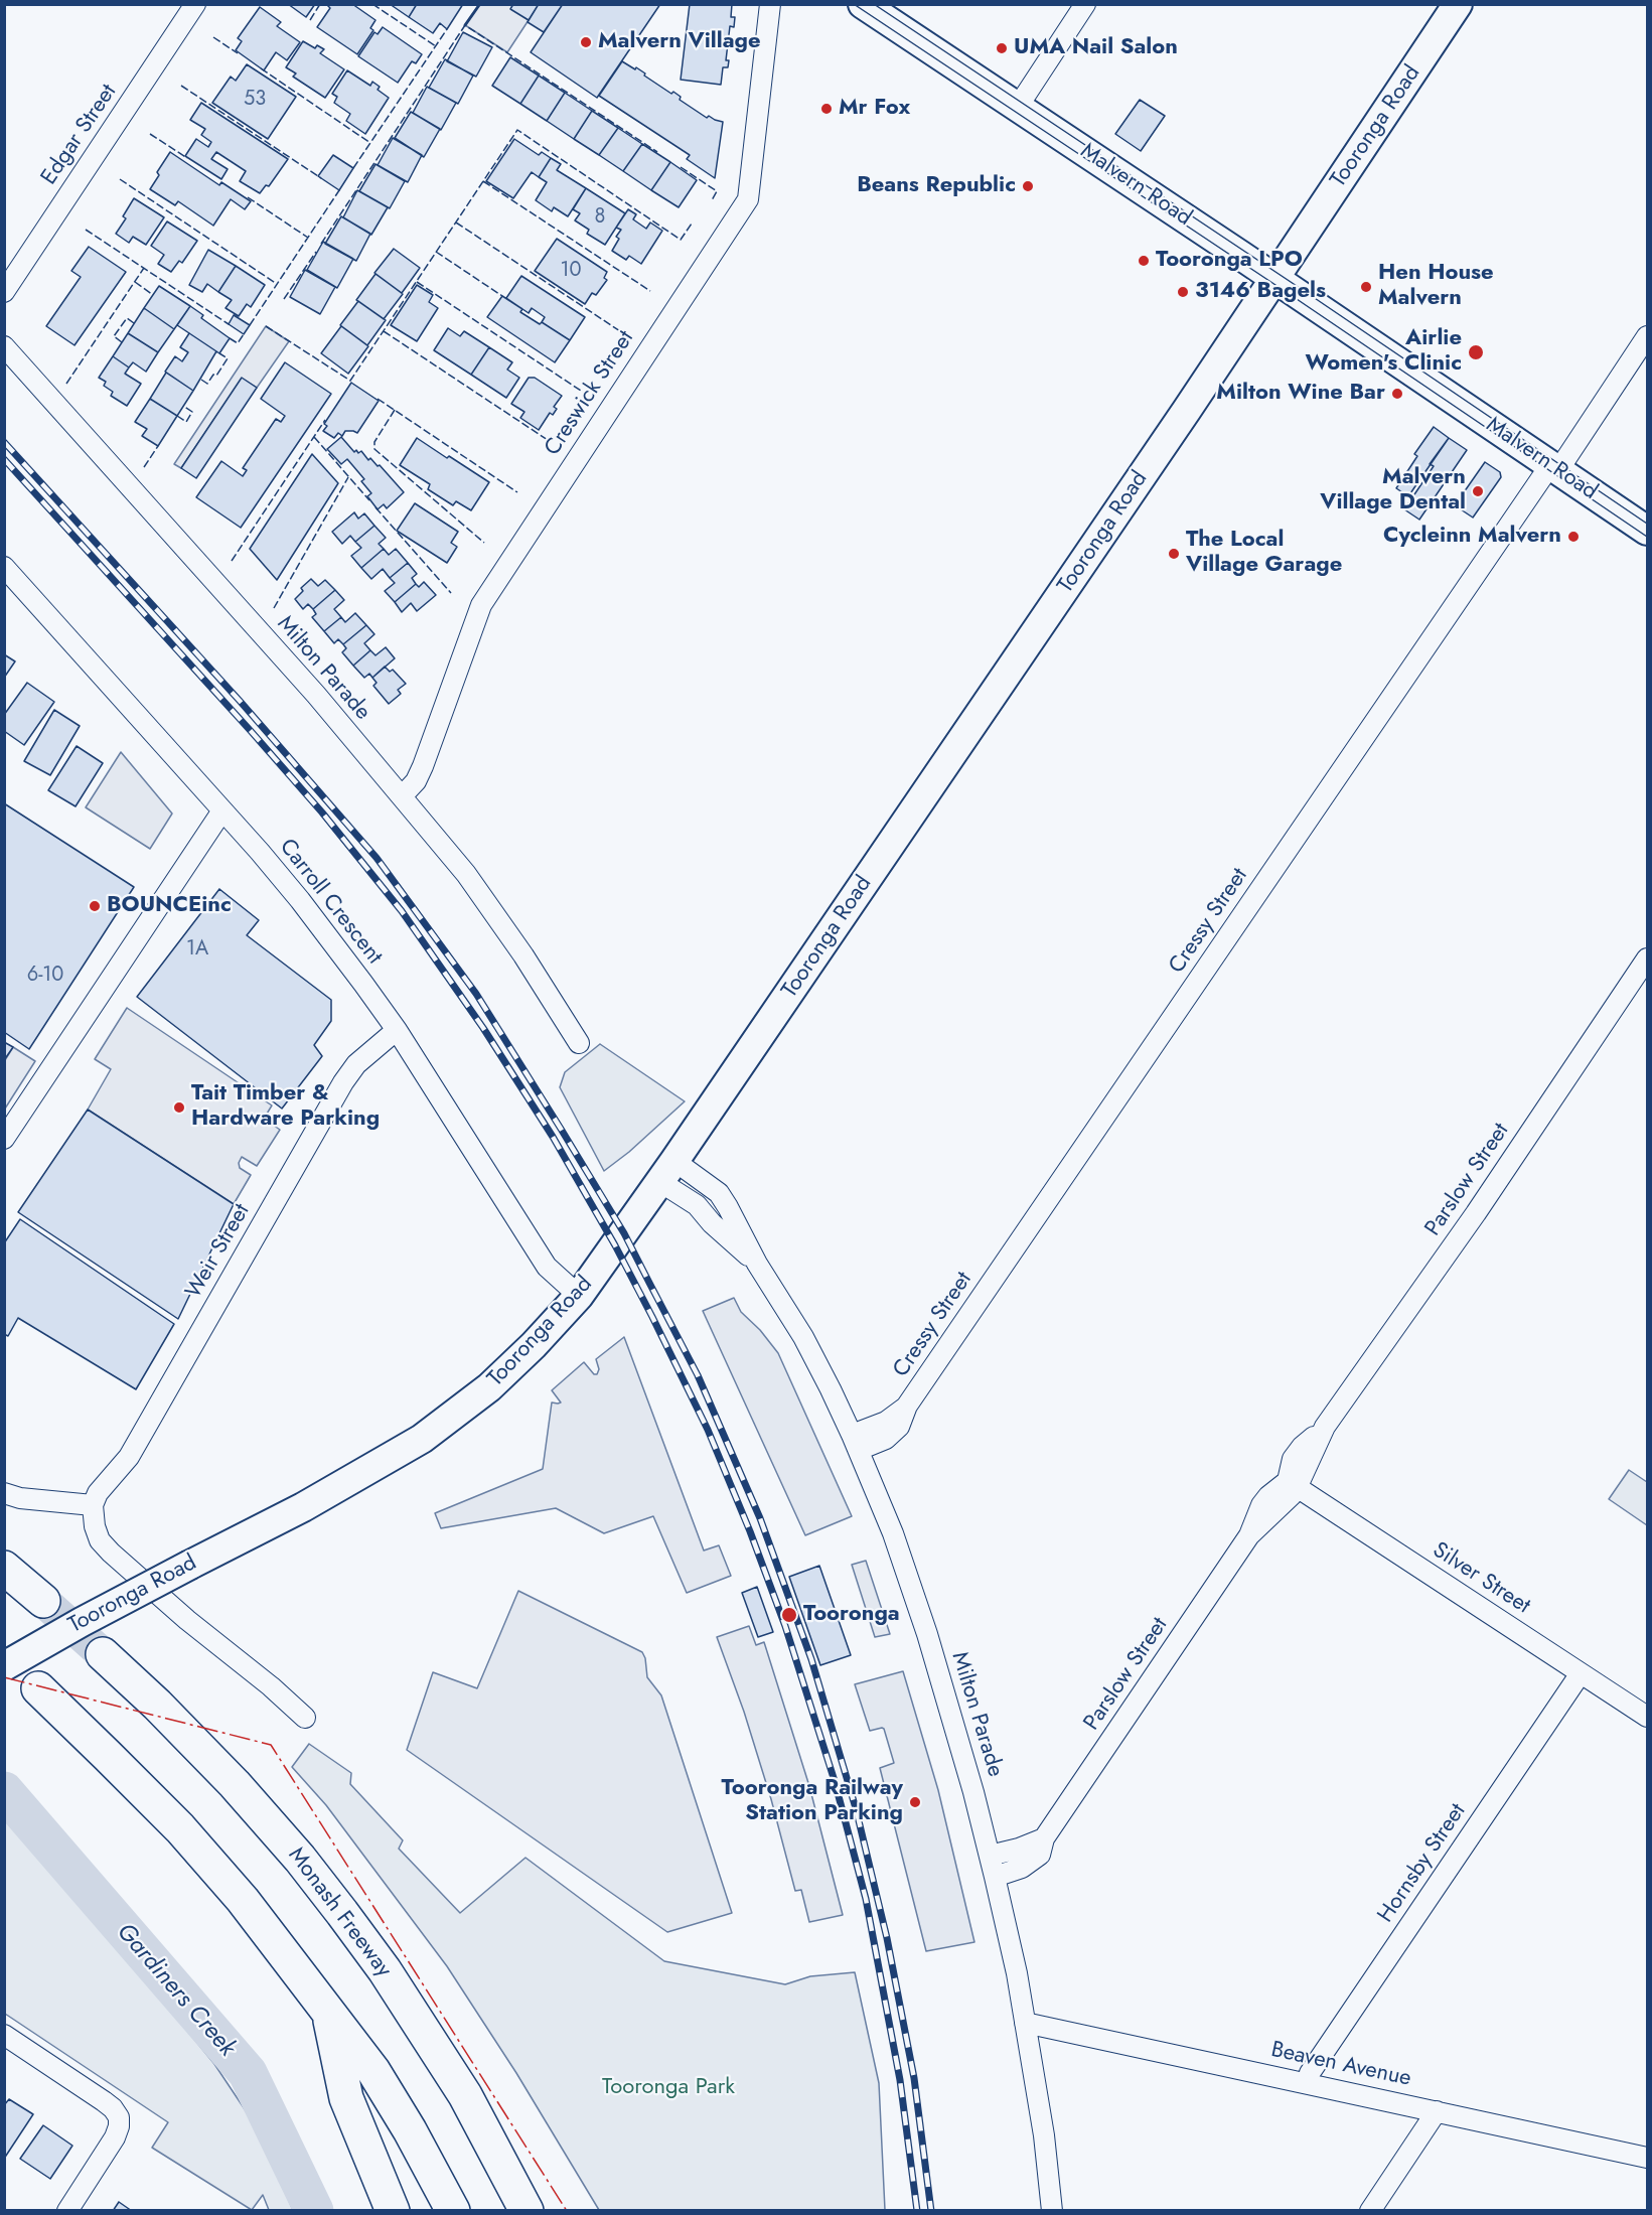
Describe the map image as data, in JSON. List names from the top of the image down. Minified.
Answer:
{"streets":{"highway":["Monash Freeway"],"main road":["Tooronga Road","Malvern Road"],"street":["Edgar Street","Creswick Street","Milton Parade","Carroll Crescent","Cressy Street","Parslow Street","Weir Street","Silver Street","Hornsby Street","Beaven Avenue"]},"crossings":[["Tooronga Road","Malvern Road"],["Tooronga Road","Milton Parade"],["Tooronga Road","Carroll Crescent"],["Malvern Road","Cressy Street"],["Creswick Street","Milton Parade"],["Milton Parade","Cressy Street"],["Milton Parade","Parslow Street"],["Milton Parade","Beaven Avenue"],["Carroll Crescent","Weir Street"],["Parslow Street","Silver Street"],["Silver Street","Hornsby Street"],["Hornsby Street","Beaven Avenue"]],"water":["Gardiners Creek"],"parks":["Tooronga Park"],"places":["Malvern Village","UMA Nail Salon","Mr Fox","Beans Republic","Tooronga LPO","Hen House Malvern","3146 Bagels","Airlie Women's Clinic","Milton Wine Bar","Malvern Village Dental","Cycleinn Malvern","The Local Village Garage","BOUNCEinc","Tait Timber & Hardware Parking","Tooronga","Tooronga Railway Station Parking"],"house_numbers":["53","8","10","1A","6-10"]}
